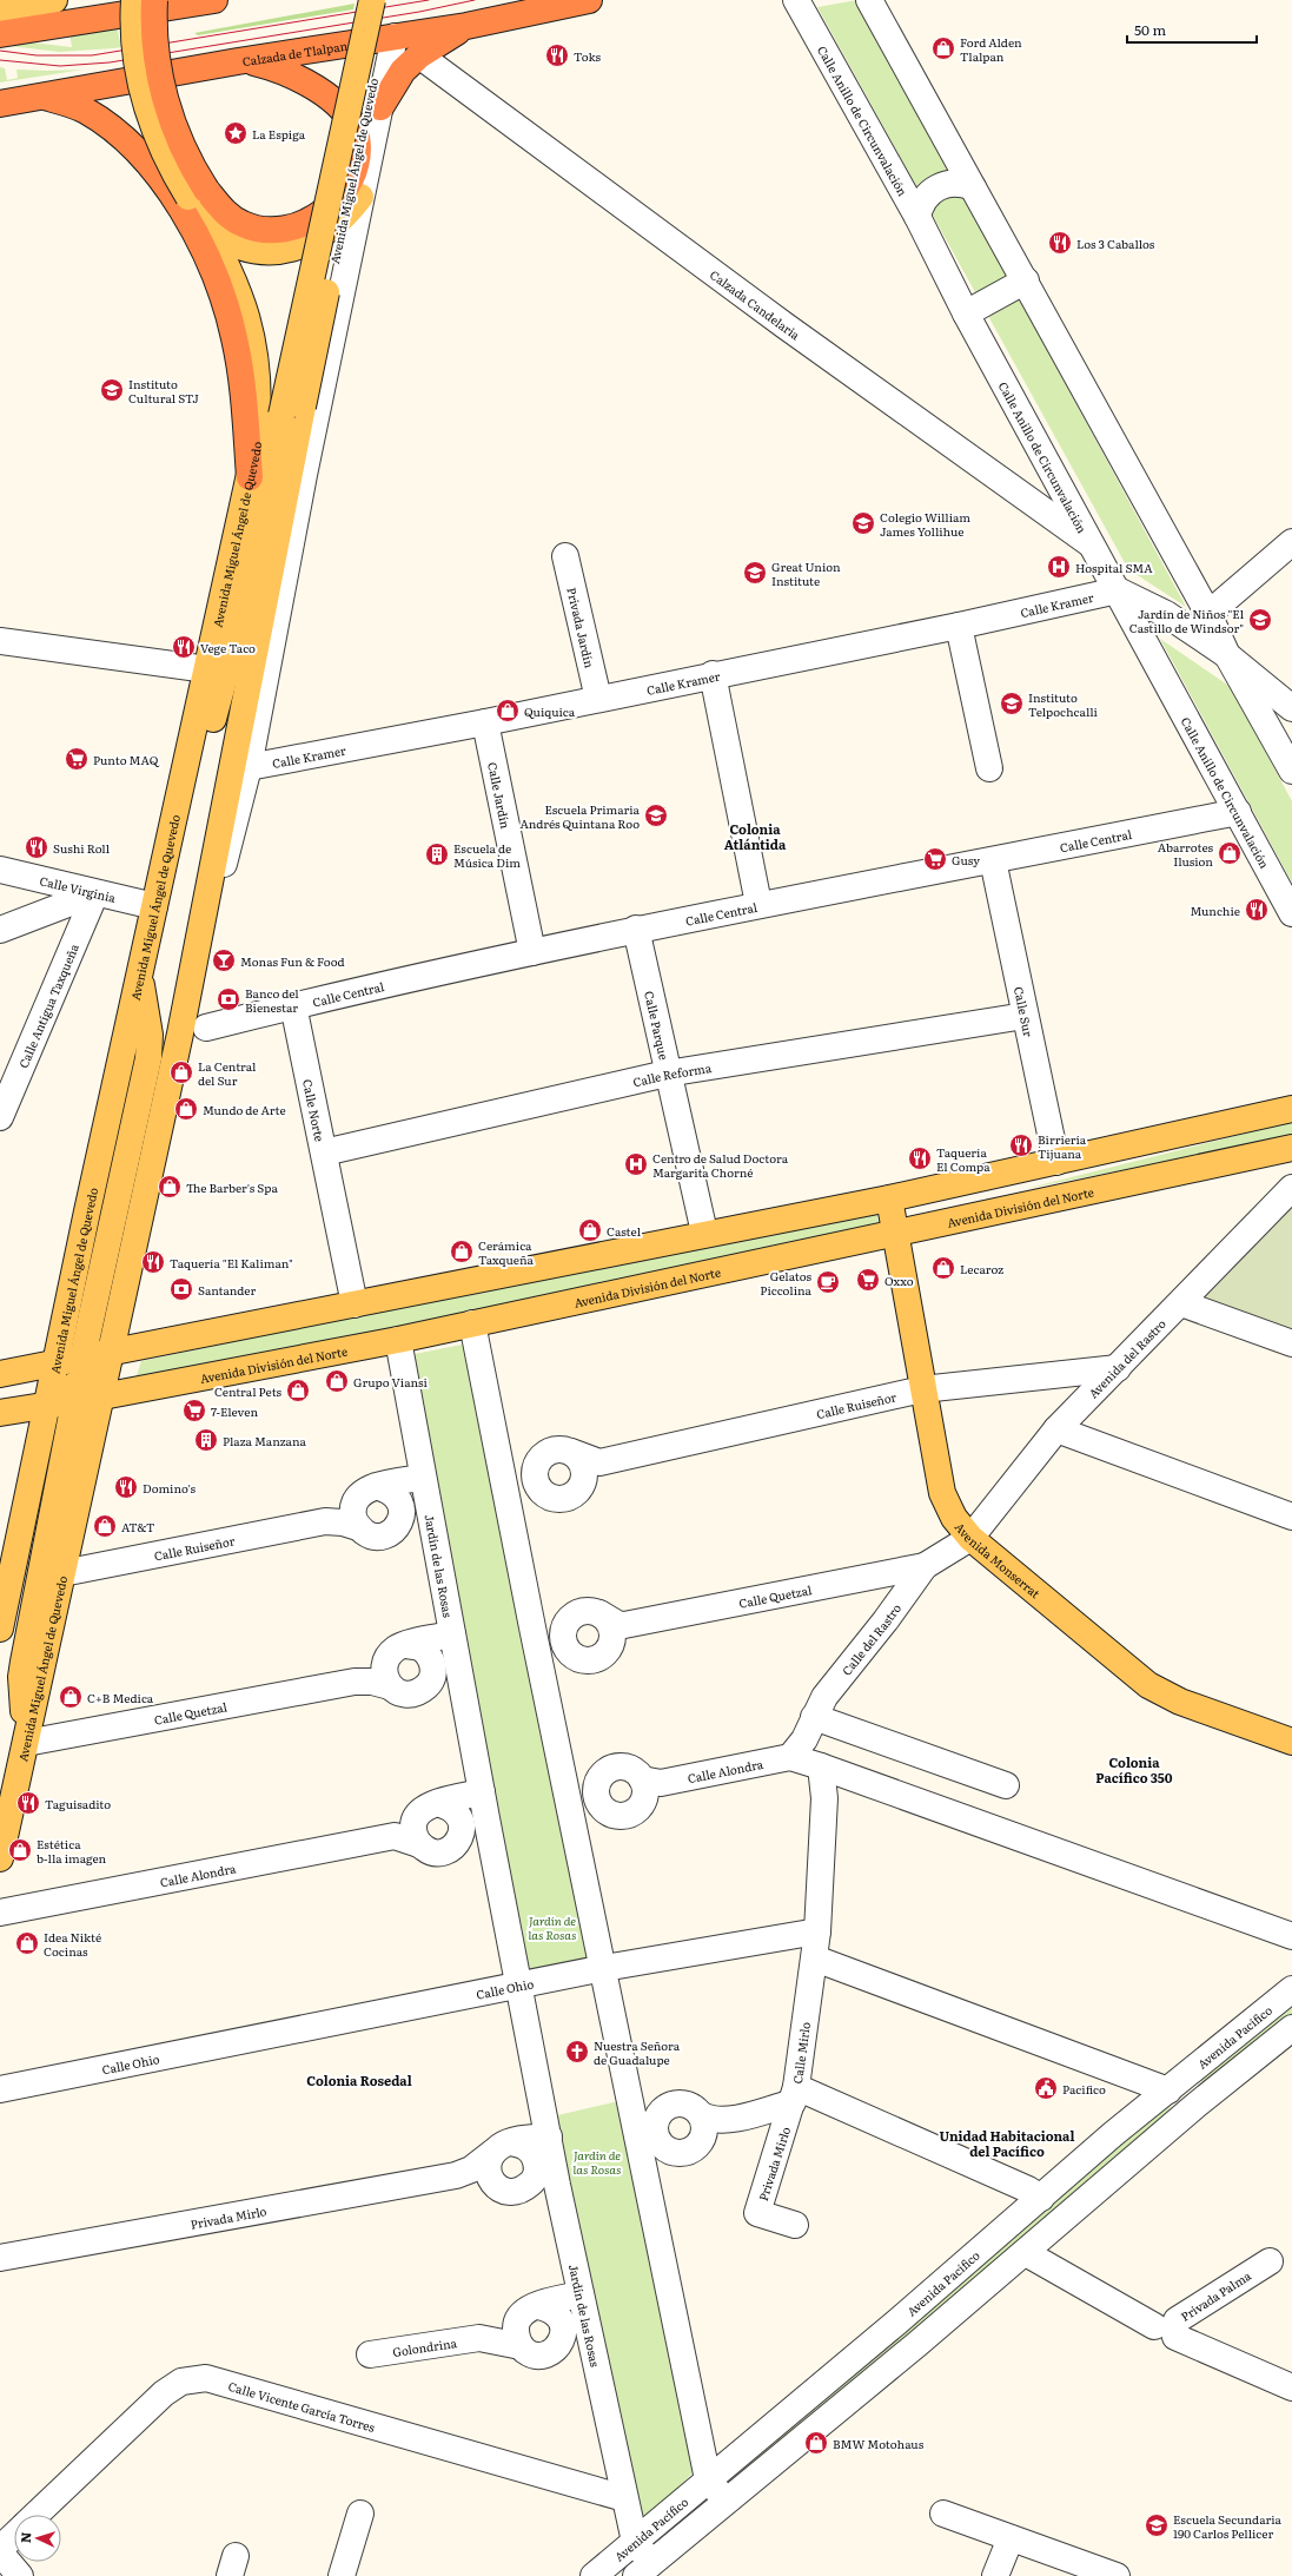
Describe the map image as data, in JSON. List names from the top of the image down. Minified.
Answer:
{"streets":{"highway":["Calzada de Tlalpan"],"main road":["Avenida Miguel Ángel de Quevedo","Avenida División del Norte","Avenida Monserrat"],"street":["Calle Anillo de Circunvalación","Calzada Candelaria","Calle Kramer","Privada Jardín","Calle Jardín","Calle Central","Calle Virginia","Calle Antigua Taxqueña","Calle Sur","Calle Parque","Calle Reforma","Calle Norte","Avenida del Rastro","Calle Ruiseñor","Jardín de las Rosas","Calle Quetzal","Calle del Rastro","Calle Alondra","Calle Ohio","Avenida Pacífico","Calle Mirlo","Privada Mirlo","Privada Palma","Golondrina","Calle Vicente García Torres"]},"crossings":[["Calzada de Tlalpan","Avenida Miguel Ángel de Quevedo"],["Calle Anillo de Circunvalación","Calzada Candelaria"],["Calle Anillo de Circunvalación","Calle Kramer"],["Calle Anillo de Circunvalación","Calle Central"],["Avenida Miguel Ángel de Quevedo","Calle Kramer"],["Avenida Miguel Ángel de Quevedo","Calle Virginia"],["Avenida Miguel Ángel de Quevedo","Avenida División del Norte"],["Avenida Miguel Ángel de Quevedo","Calle Ruiseñor"],["Avenida Miguel Ángel de Quevedo","Calle Quetzal"],["Calle Kramer","Privada Jardín"],["Calle Kramer","Calle Jardín"],["Calle Jardín","Calle Central"],["Calle Central","Calle Sur"],["Calle Central","Calle Parque"],["Calle Central","Calle Norte"],["Calle Virginia","Calle Antigua Taxqueña"],["Calle Sur","Calle Reforma"],["Calle Parque","Calle Reforma"],["Calle Reforma","Calle Norte"],["Avenida División del Norte","Avenida Monserrat"],["Avenida División del Norte","Jardín de las Rosas"],["Avenida del Rastro","Calle Ruiseñor"],["Avenida del Rastro","Avenida Monserrat"],["Avenida del Rastro","Calle del Rastro"],["Calle Ruiseñor","Avenida Monserrat"],["Avenida Monserrat","Calle del Rastro"],["Jardín de las Rosas","Calle Ohio"],["Jardín de las Rosas","Avenida Pacífico"],["Jardín de las Rosas","Privada Mirlo"],["Jardín de las Rosas","Golondrina"],["Jardín de las Rosas","Calle Vicente García Torres"],["Calle Quetzal","Calle del Rastro"],["Calle del Rastro","Calle Alondra"],["Calle Ohio","Calle Mirlo"],["Calle Mirlo","Privada Mirlo"]],"districts":["Colonia Atlántida","Colonia Pacífico 350","Colonia Rosedal","Unidad Habitacional del Pacífico"],"parks":["Jardín de las Rosas","Jardin de las Rosas"],"places":{"shop":["Ford Alden Tlalpan","Quiquica","Abarrotes Ilusion","La Central del Sur","Mundo de Arte","The Barber's Spa","Castel","Cerámica Taxqueña","Lecaroz","Grupo Viansi","Central Pets","AT&T","C+B Medica","Estética b-lla imagen","Idea Nikté Cocinas","BMW Motohaus"],"restaurant":["Toks","Los 3 Caballos","Vege Taco","Sushi Roll","Munchie","Birriería Tijuana","Taquería El Compa","Taquería \"El Kaliman\"","Domino's","Taguisadito"],"place":["La Espiga"],"school or university":["Instituto Cultural STJ","Colegio William James Yollihue","Great Union Institute","Jardín de Niños \"El Castillo de Windsor\"","Instituto Telpochcalli","Escuela Primaria Andrés Quintana Roo","Escuela Secundaria 190 Carlos Pellicer"],"hospital":["Hospital SMA","Centro de Salud Doctora Margarita Chorné"],"supermarket":["Punto MAQ","Gusy","Oxxo","7-Eleven"],"building":["Escuela de Música Dim","Plaza Manzana"],"bar":["Monas Fun & Food"],"bank":["Banco del Bienestar","Santander"],"cafe":["Gelatos Piccolina"],"church":["Nuestra Señora de Guadalupe"],"public building":["Pacifico"]},"scale_bar":"50 m","north":"left"}
